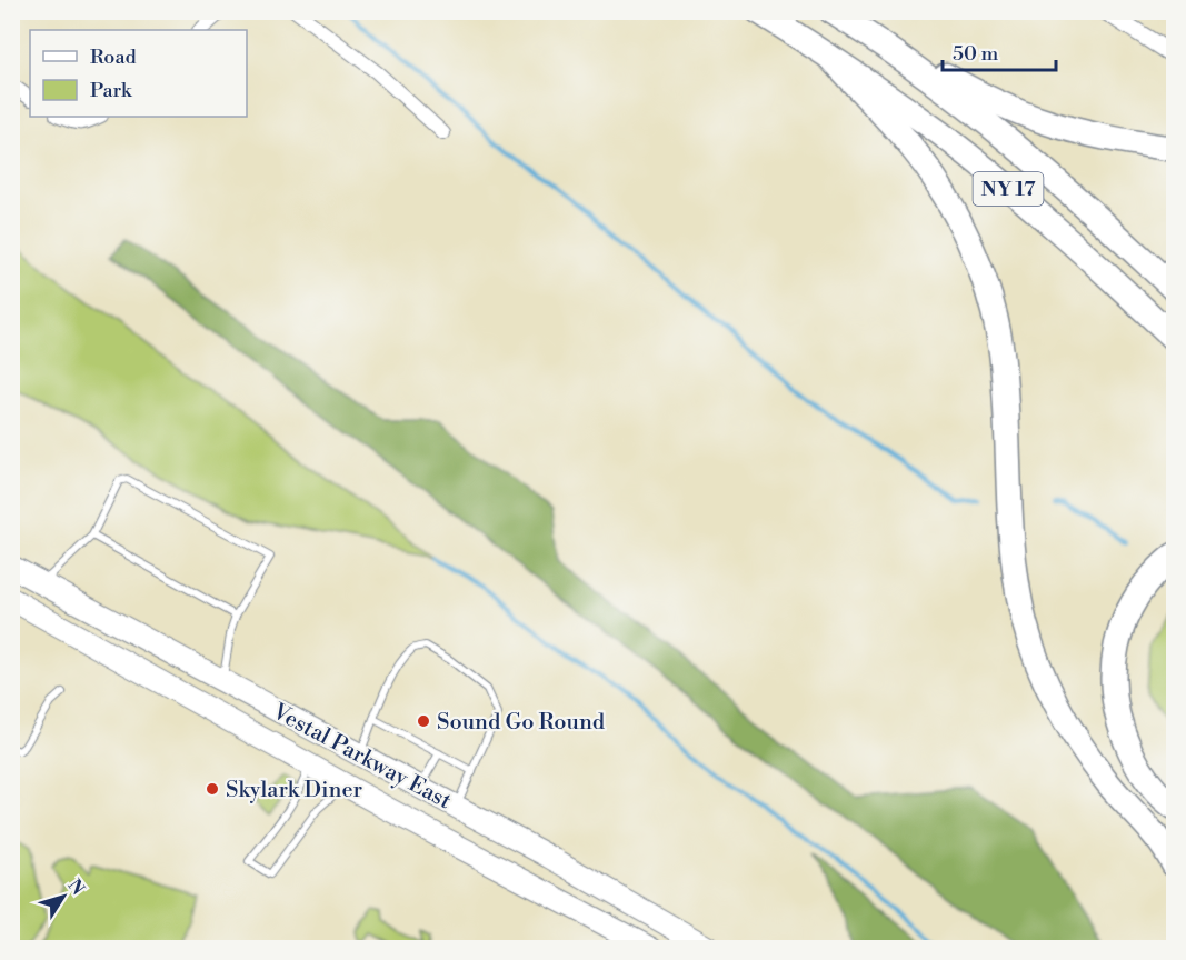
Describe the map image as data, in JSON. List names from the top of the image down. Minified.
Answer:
{"streets":{"highway":["NY 17"],"main road":["Vestal Parkway East"]},"places":["Sound Go Round","Skylark Diner"],"legend":["Road","Park"],"scale_bar":"50 m","north":"top right"}
